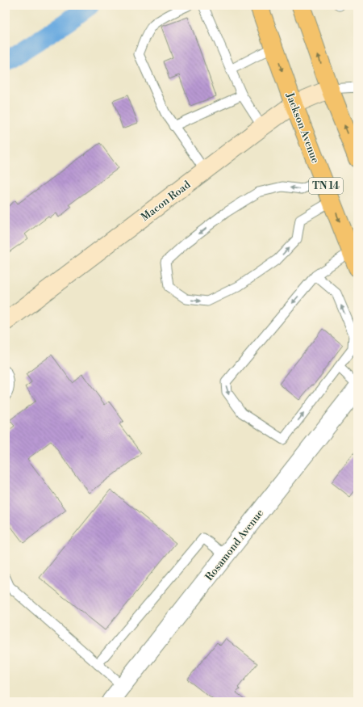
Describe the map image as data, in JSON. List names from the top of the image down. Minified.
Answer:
{"streets":{"main road":["Jackson Avenue","TN 14","Macon Road"],"street":["Rosamond Avenue"]},"crossings":[["Jackson Avenue","Macon Road"]]}
